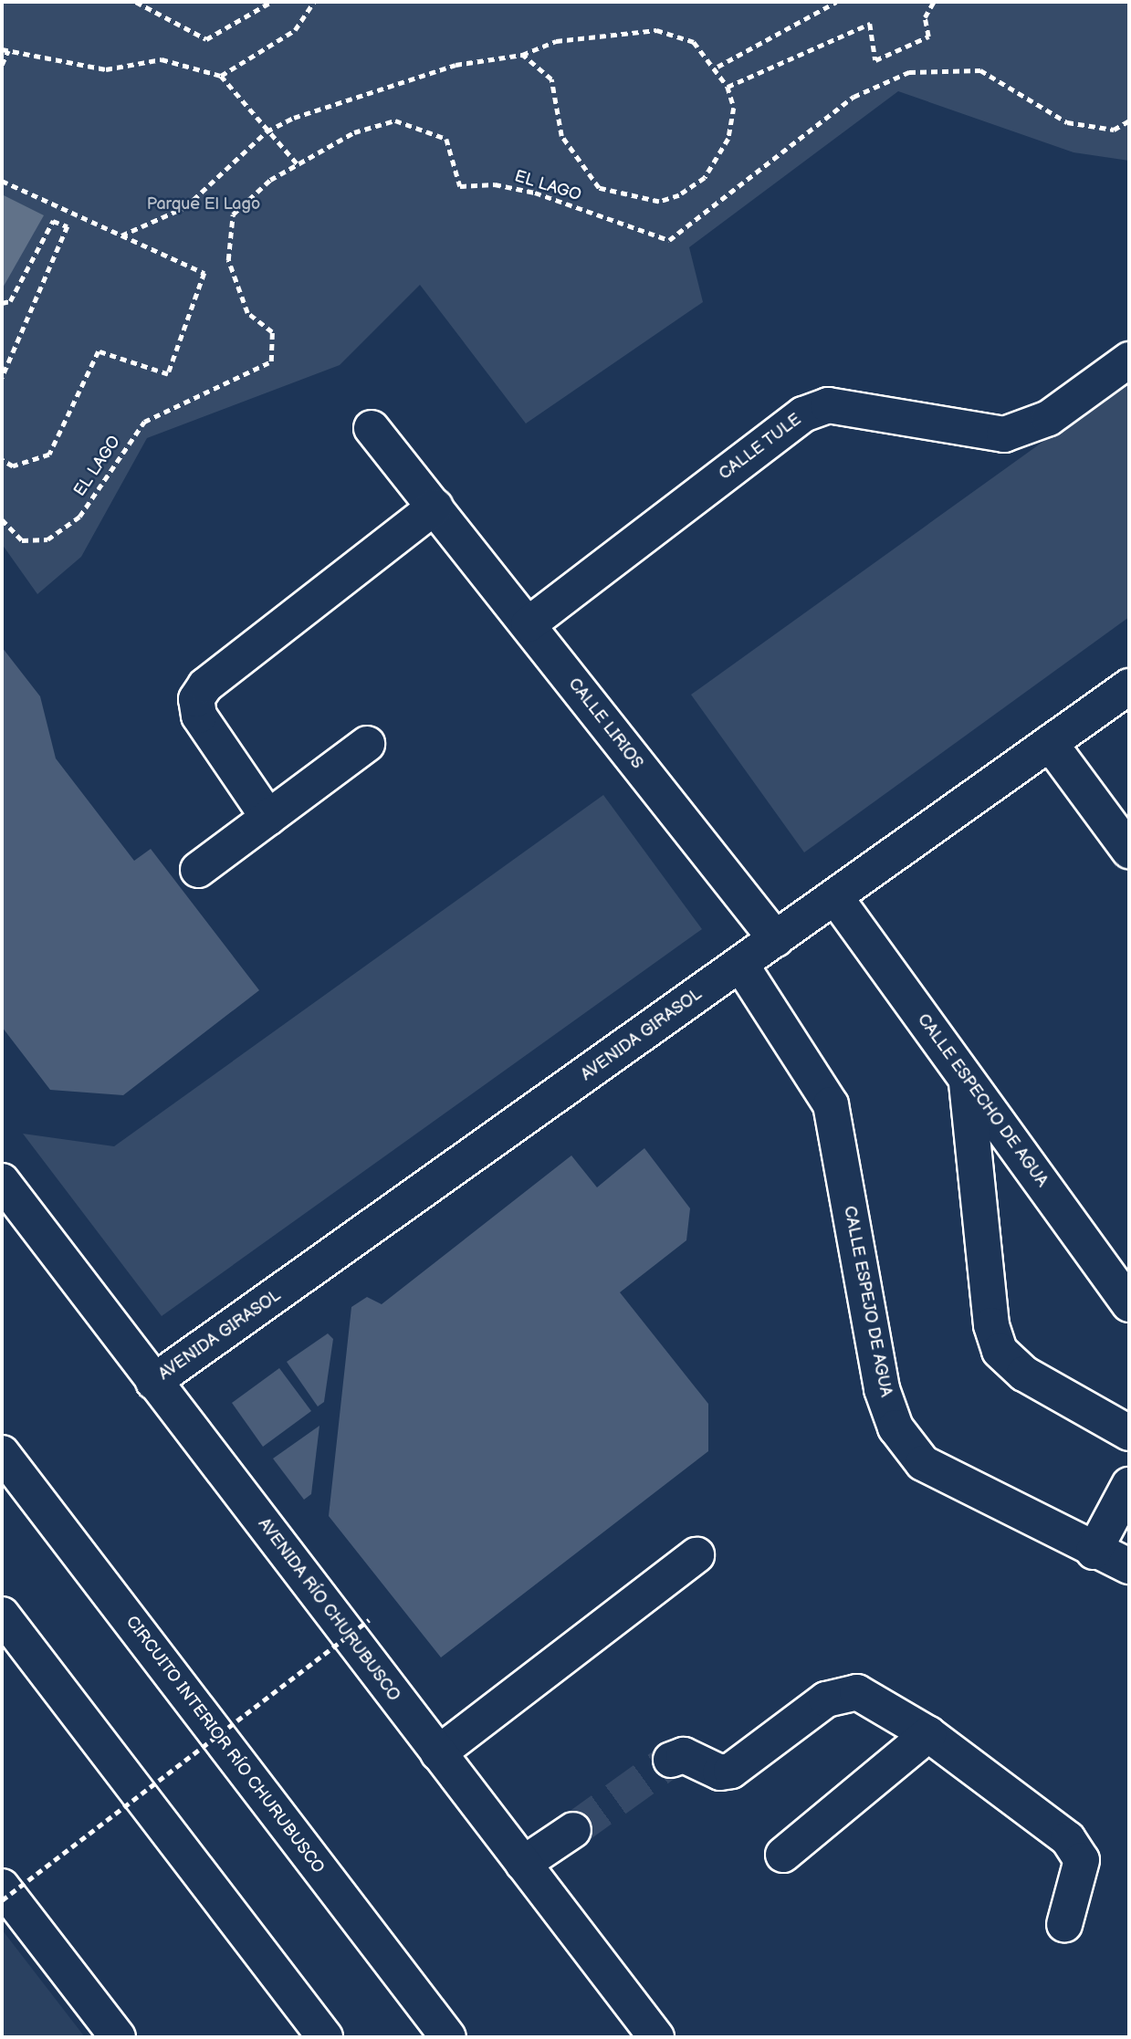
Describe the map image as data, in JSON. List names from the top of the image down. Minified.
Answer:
{"streets":{"main road":["CALLE TULE","CALLE LIRIOS","AVENIDA GIRASOL","CALLE ESPECHO DE AGUA","CALLE ESPEJO DE AGUA","AVENIDA RÍO CHURUBUSCO","CIRCUITO INTERIOR RÍO CHURUBUSCO"],"path":["EL LAGO"]},"crossings":[["CALLE TULE","CALLE LIRIOS"],["CALLE LIRIOS","AVENIDA GIRASOL"],["AVENIDA GIRASOL","CALLE ESPECHO DE AGUA"],["AVENIDA GIRASOL","CALLE ESPEJO DE AGUA"],["AVENIDA GIRASOL","AVENIDA RÍO CHURUBUSCO"]],"parks":["Parque El Lago"]}
